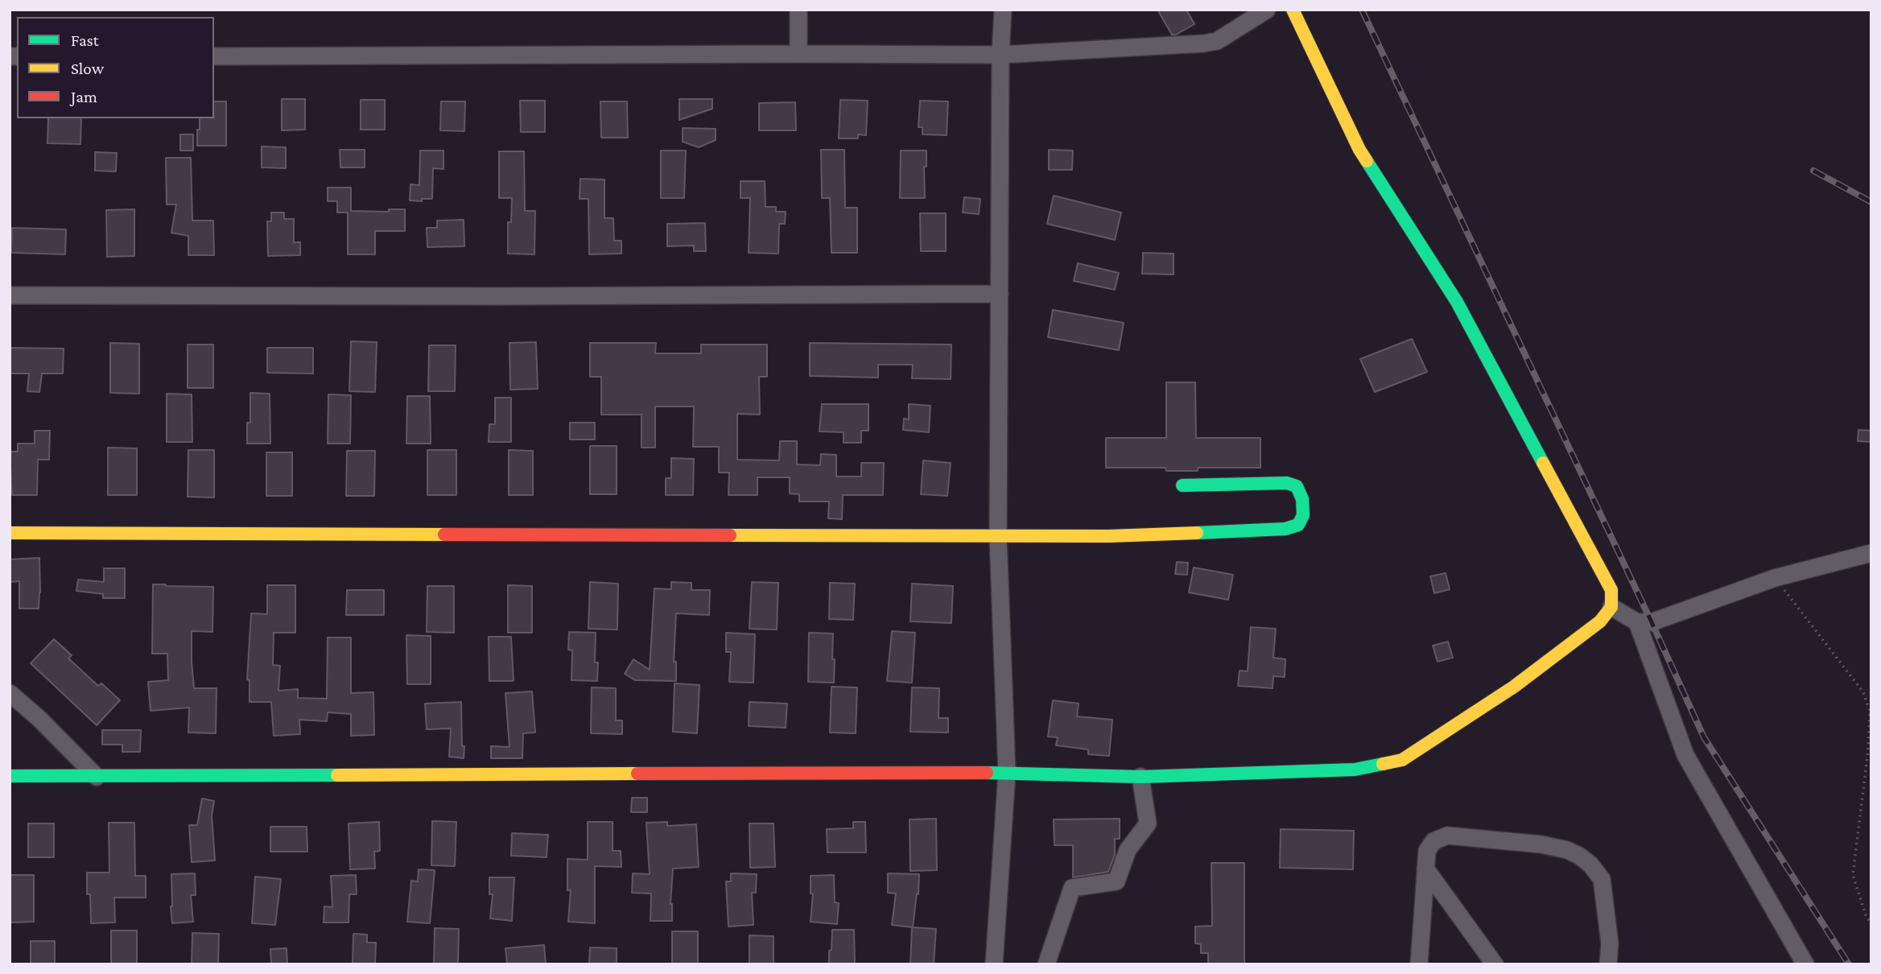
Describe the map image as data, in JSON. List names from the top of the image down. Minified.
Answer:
{"legend":["Fast","Slow","Jam"]}
